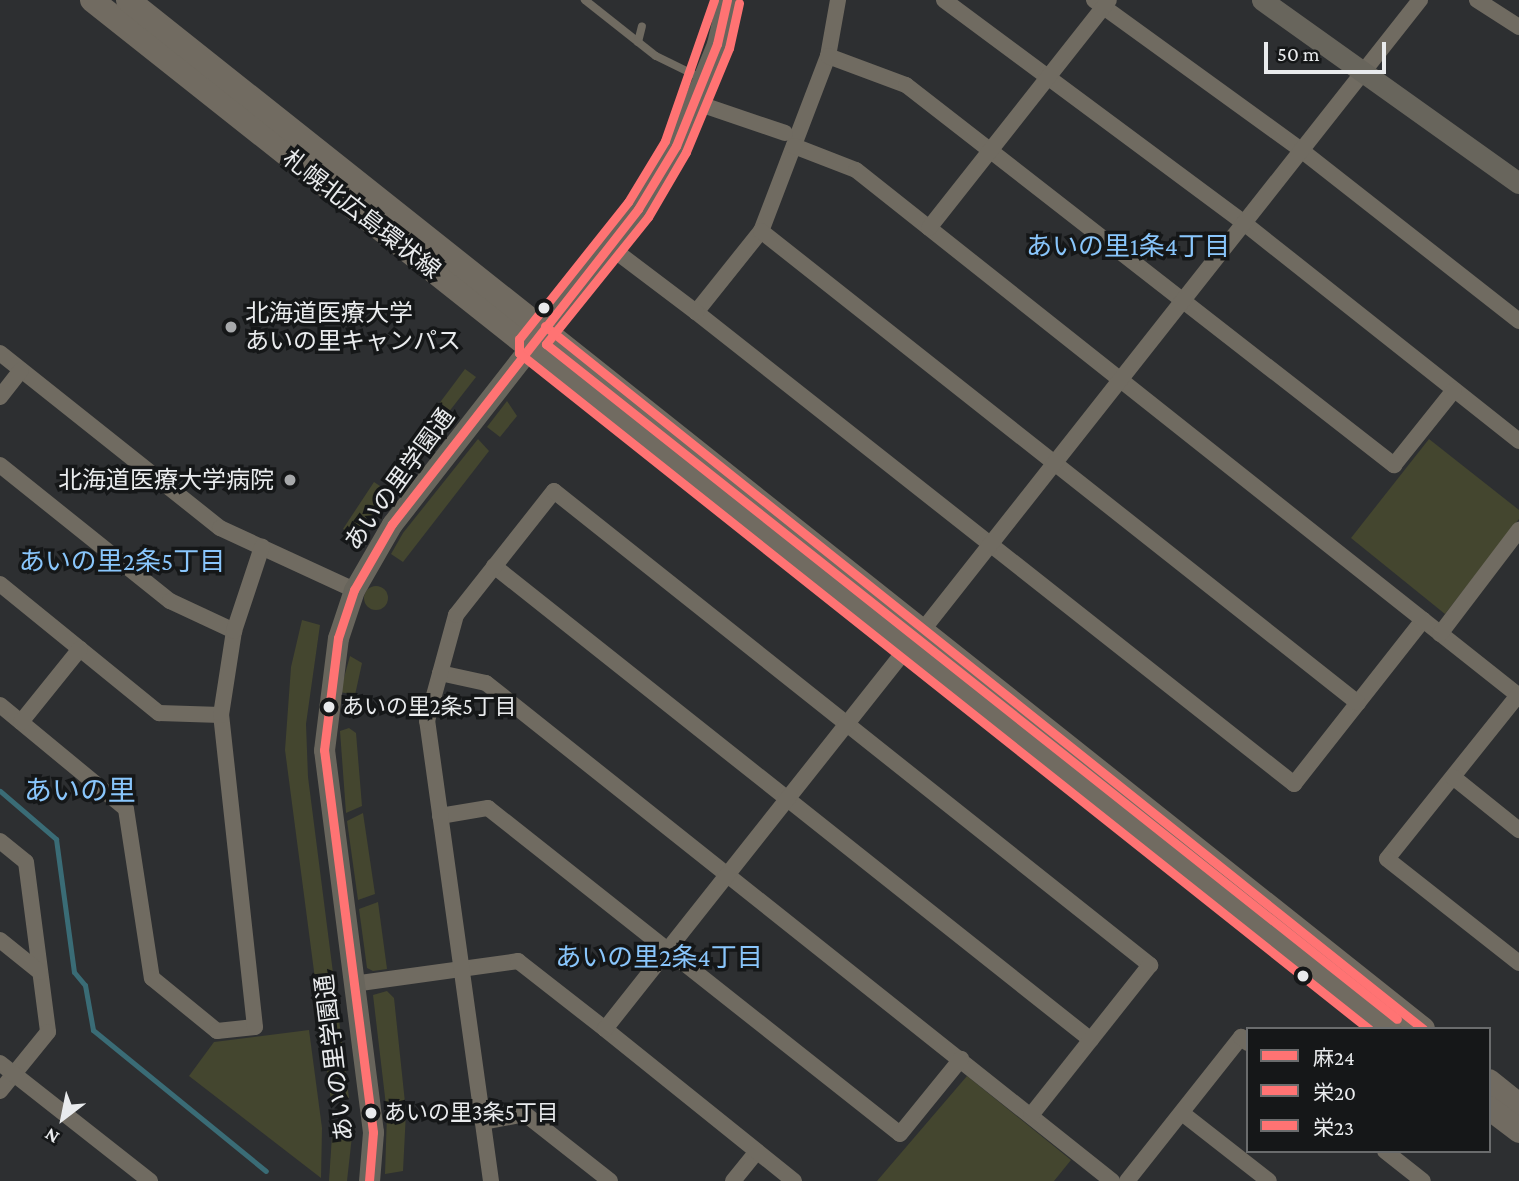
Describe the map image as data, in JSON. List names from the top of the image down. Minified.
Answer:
{"streets":{"main road":["札幌北広島環状線"],"street":["あいの里学園通"]},"crossings":[["札幌北広島環状線","あいの里学園通"]],"districts":["あいの里1条4丁目","あいの里2条5丁目","あいの里","あいの里2条4丁目"],"places":["北海道医療大学 あいの里キャンパス","北海道医療大学病院","あいの里2条5丁目","あいの里3条5丁目"],"lines":["transit line 麻24","transit line 栄20","transit line 栄23"],"legend":["麻24","栄20","栄23"],"scale_bar":"50 m","north":"bottom left"}
